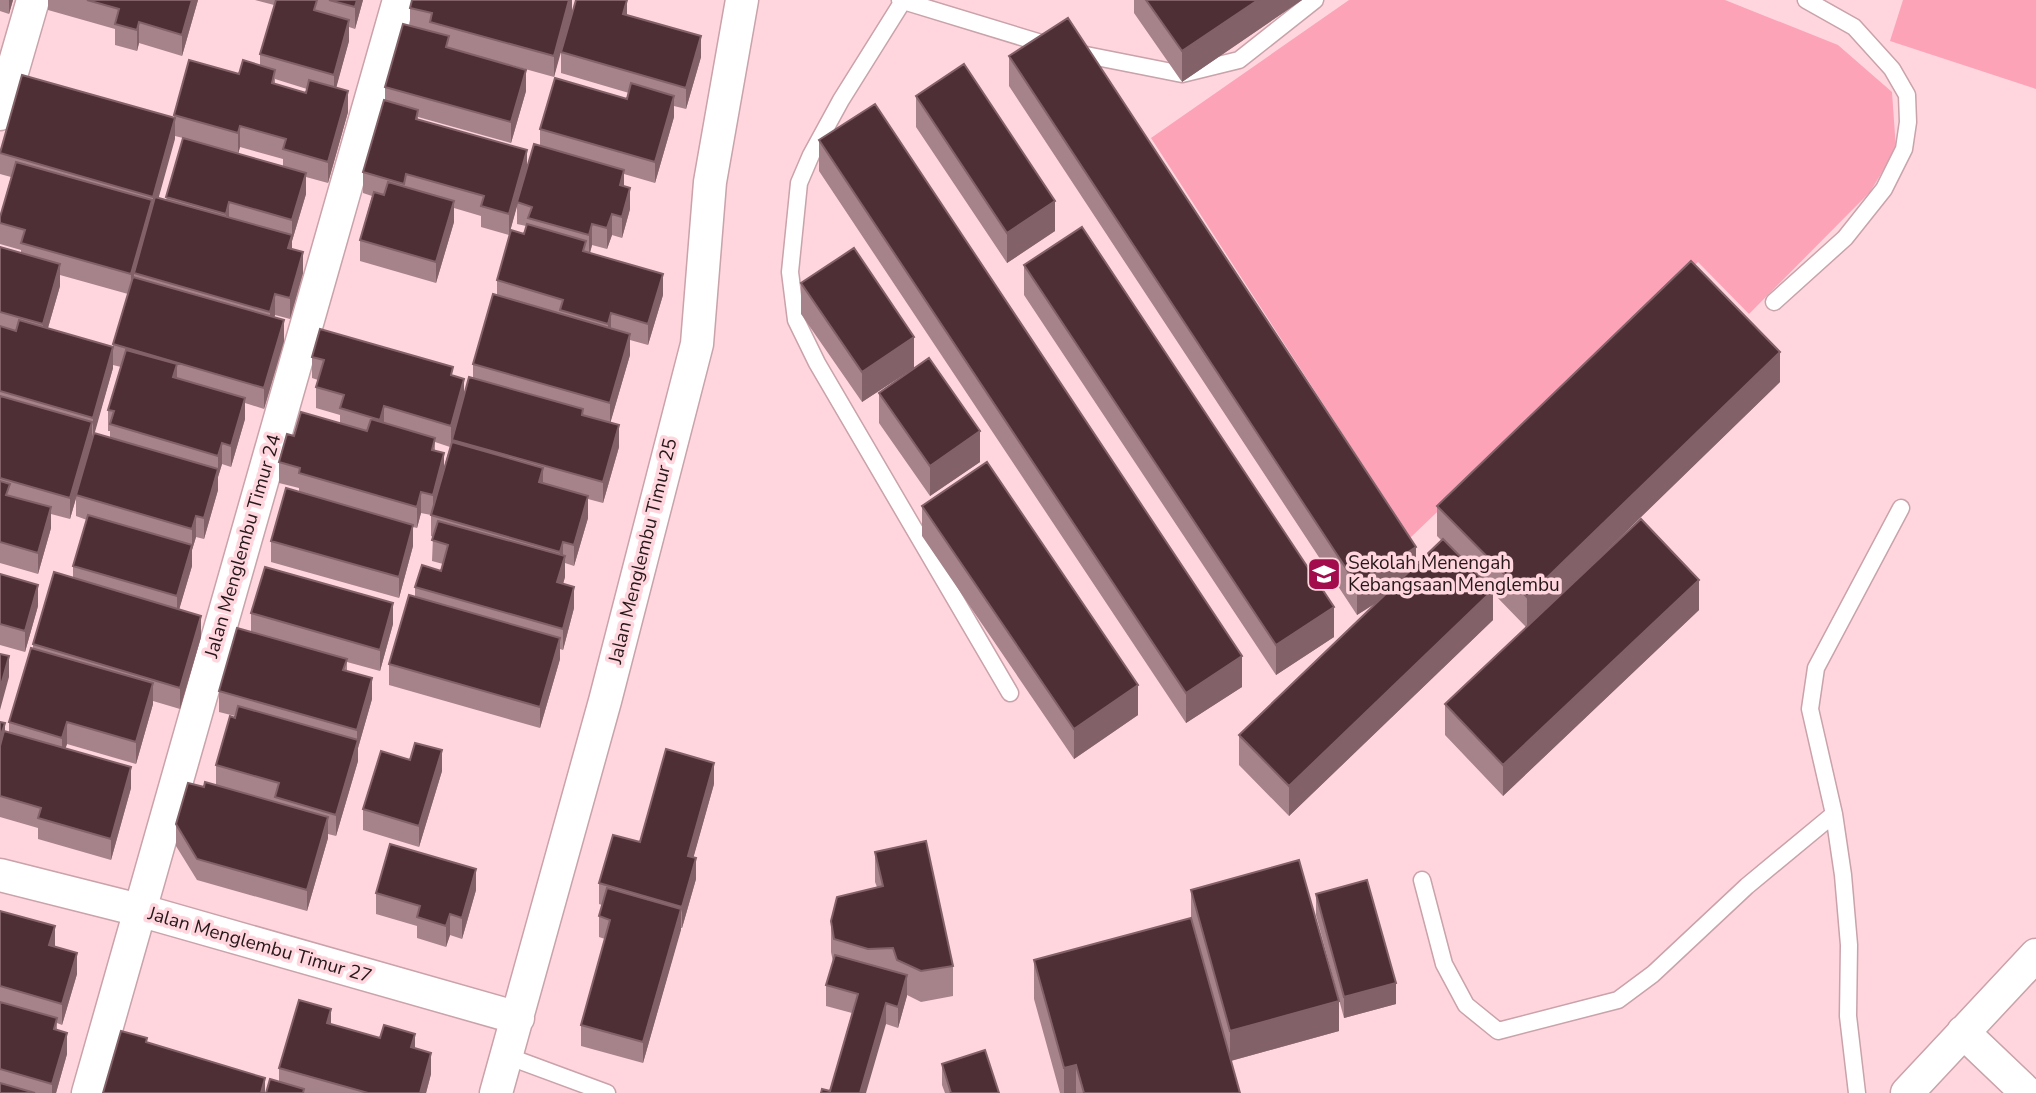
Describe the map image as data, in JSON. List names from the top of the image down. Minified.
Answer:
{"streets":{"street":["Jalan Menglembu Timur 24","Jalan Menglembu Timur 25","Jalan Menglembu Timur 27"]},"crossings":[["Jalan Menglembu Timur 24","Jalan Menglembu Timur 27"],["Jalan Menglembu Timur 25","Jalan Menglembu Timur 27"]],"places":{"school or university":["Sekolah Menengah Kebangsaan Menglembu"]}}
